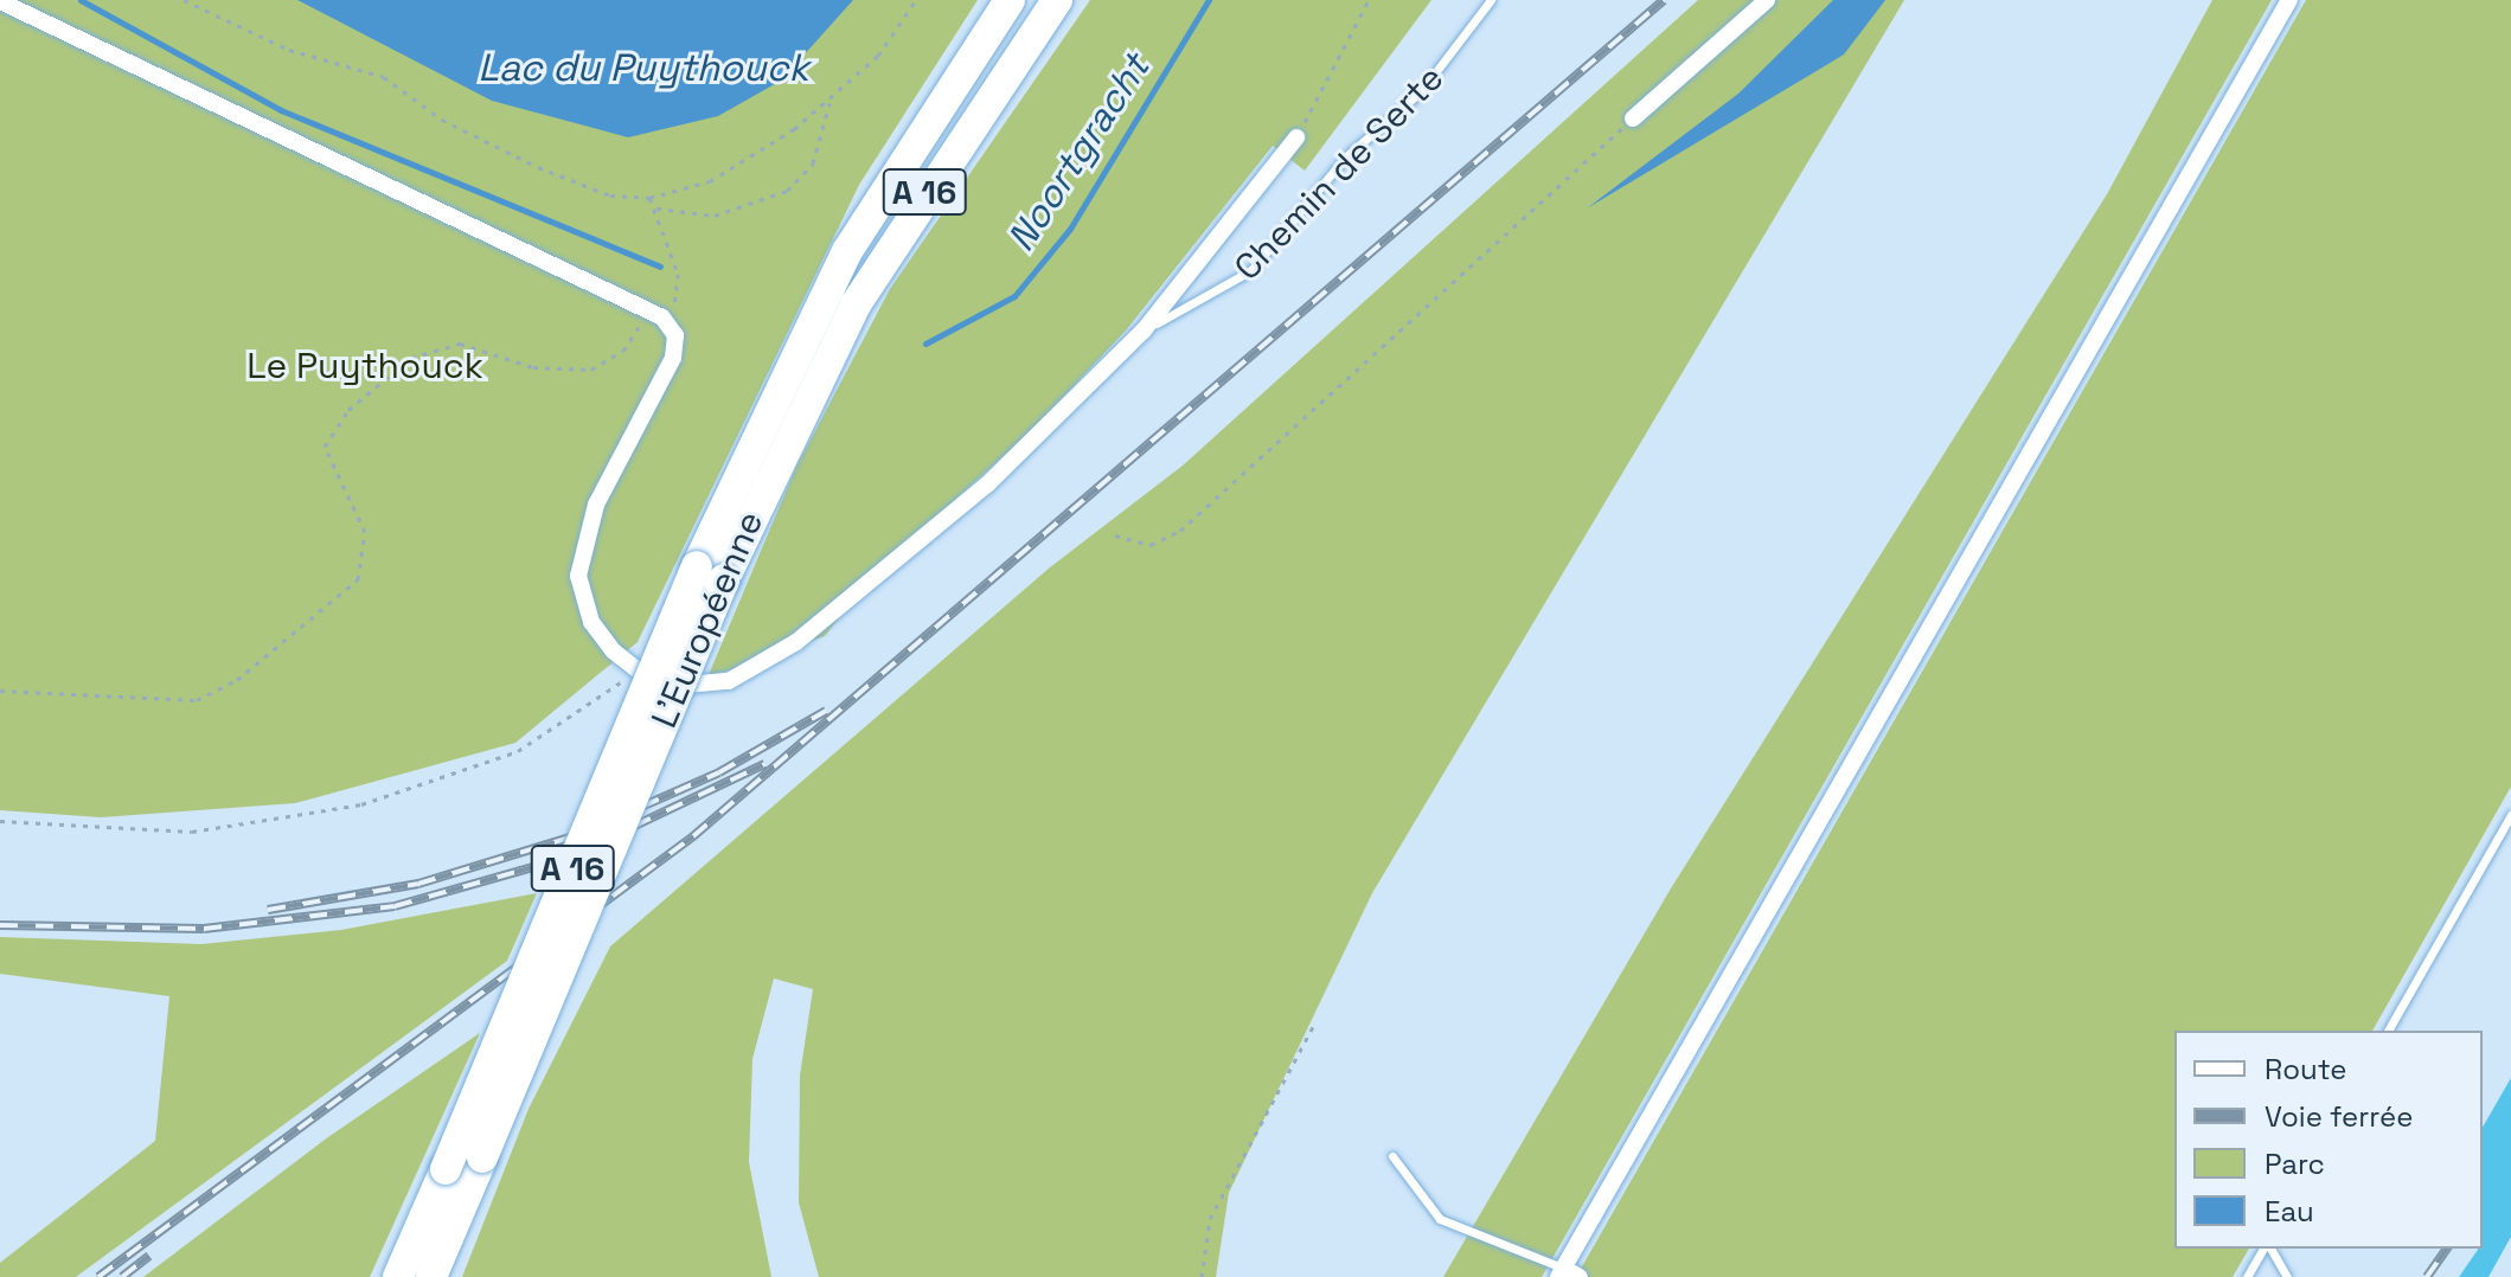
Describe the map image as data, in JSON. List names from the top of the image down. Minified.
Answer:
{"streets":{"highway":["A 16","L'Européenne"],"street":["Chemin de Serte"]},"water":["Lac du Puythouck","Noortgracht"],"parks":["Le Puythouck"],"legend":["Route","Voie ferrée","Parc","Eau"]}
